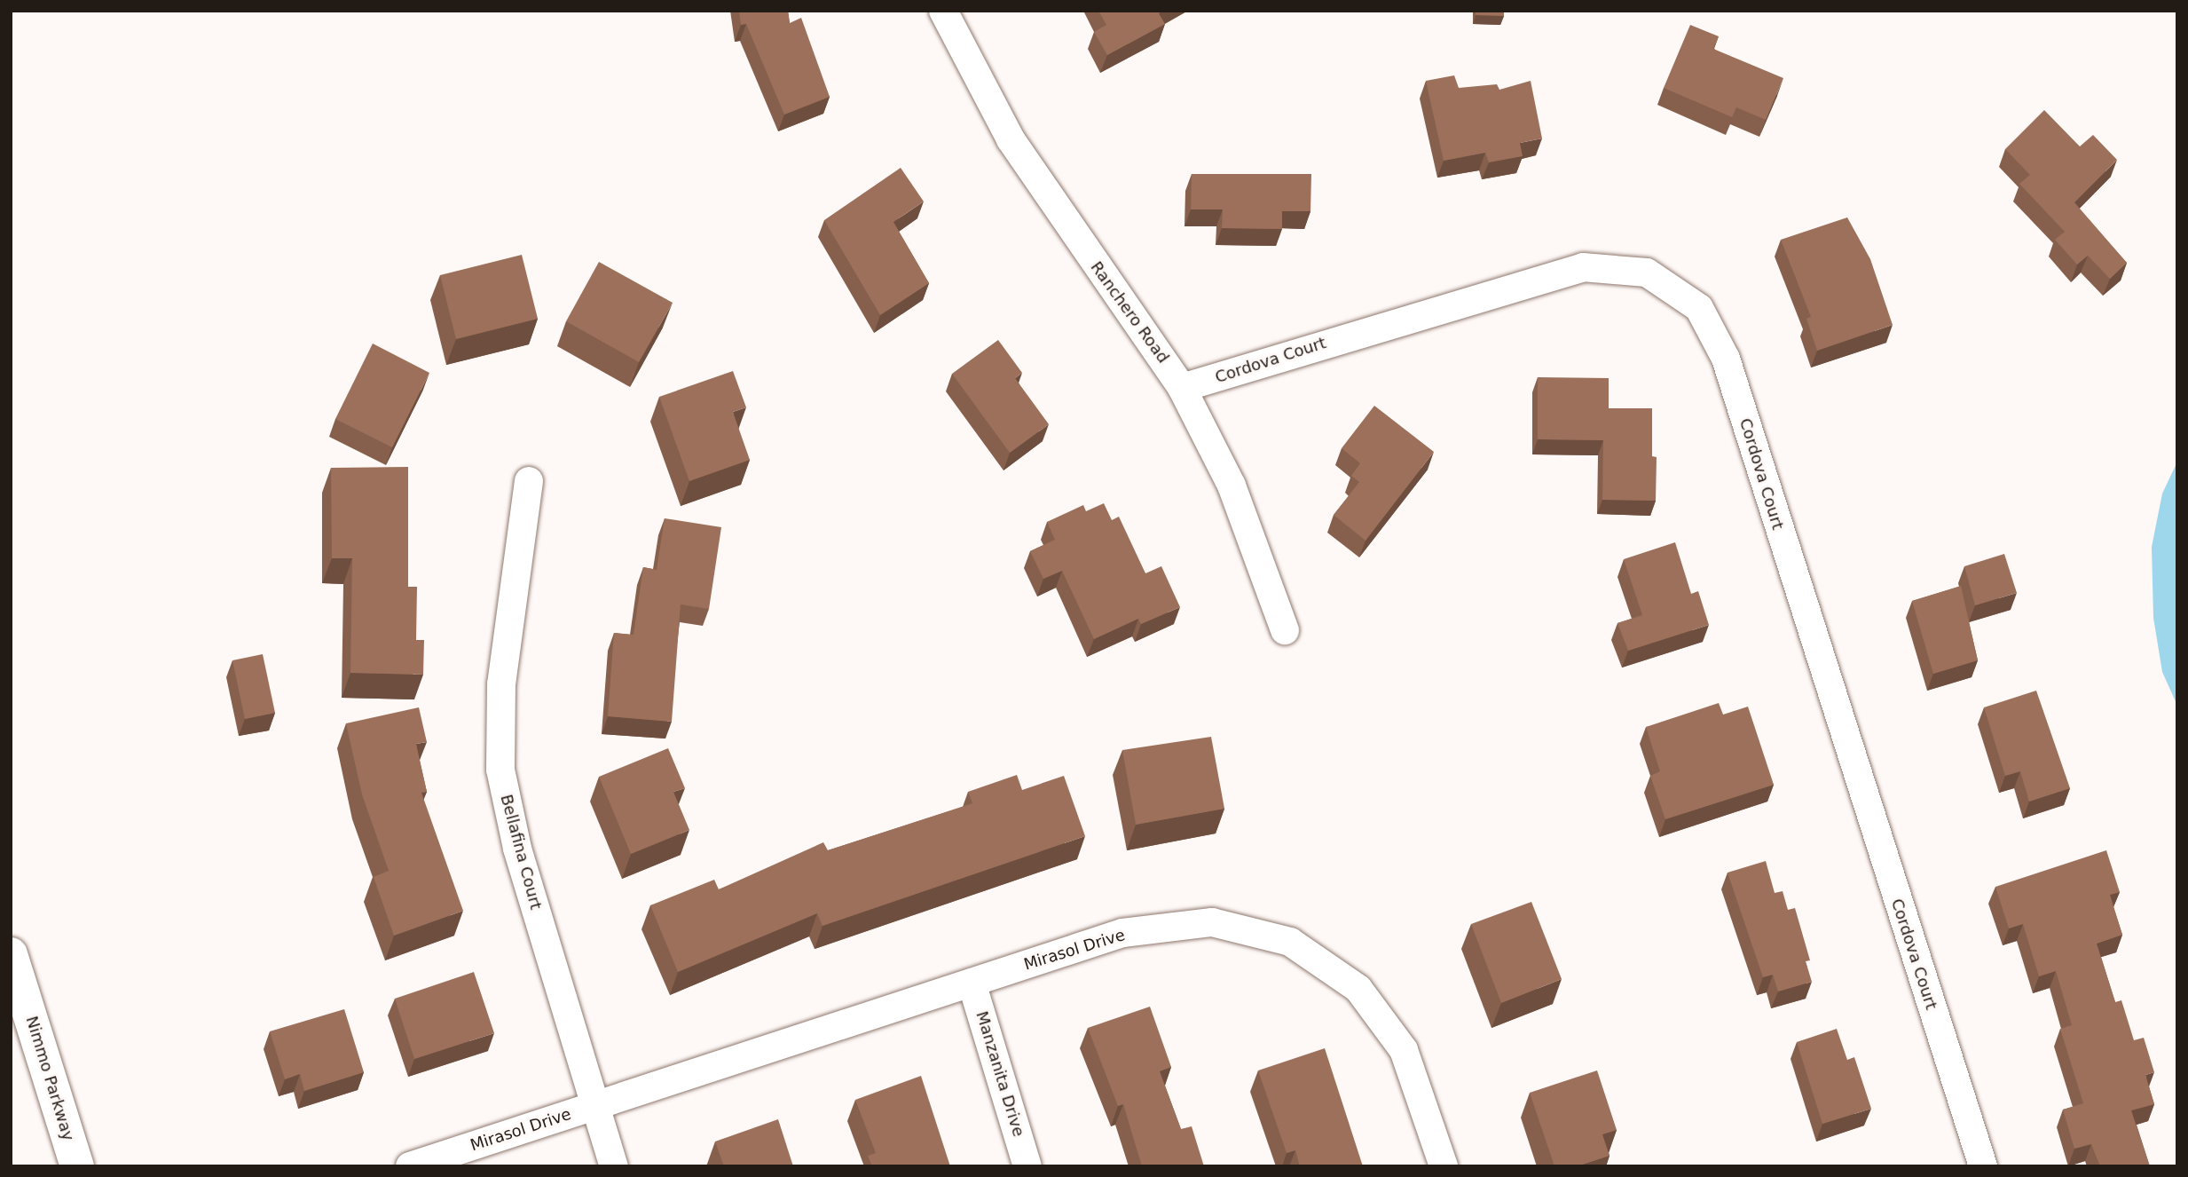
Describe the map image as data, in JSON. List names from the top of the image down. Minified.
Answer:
{"streets":{"street":["Ranchero Road","Cordova Court","Bellafina Court","Mirasol Drive","Manzanita Drive","Nimmo Parkway"]},"crossings":[["Ranchero Road","Cordova Court"],["Bellafina Court","Mirasol Drive"],["Mirasol Drive","Manzanita Drive"]]}
